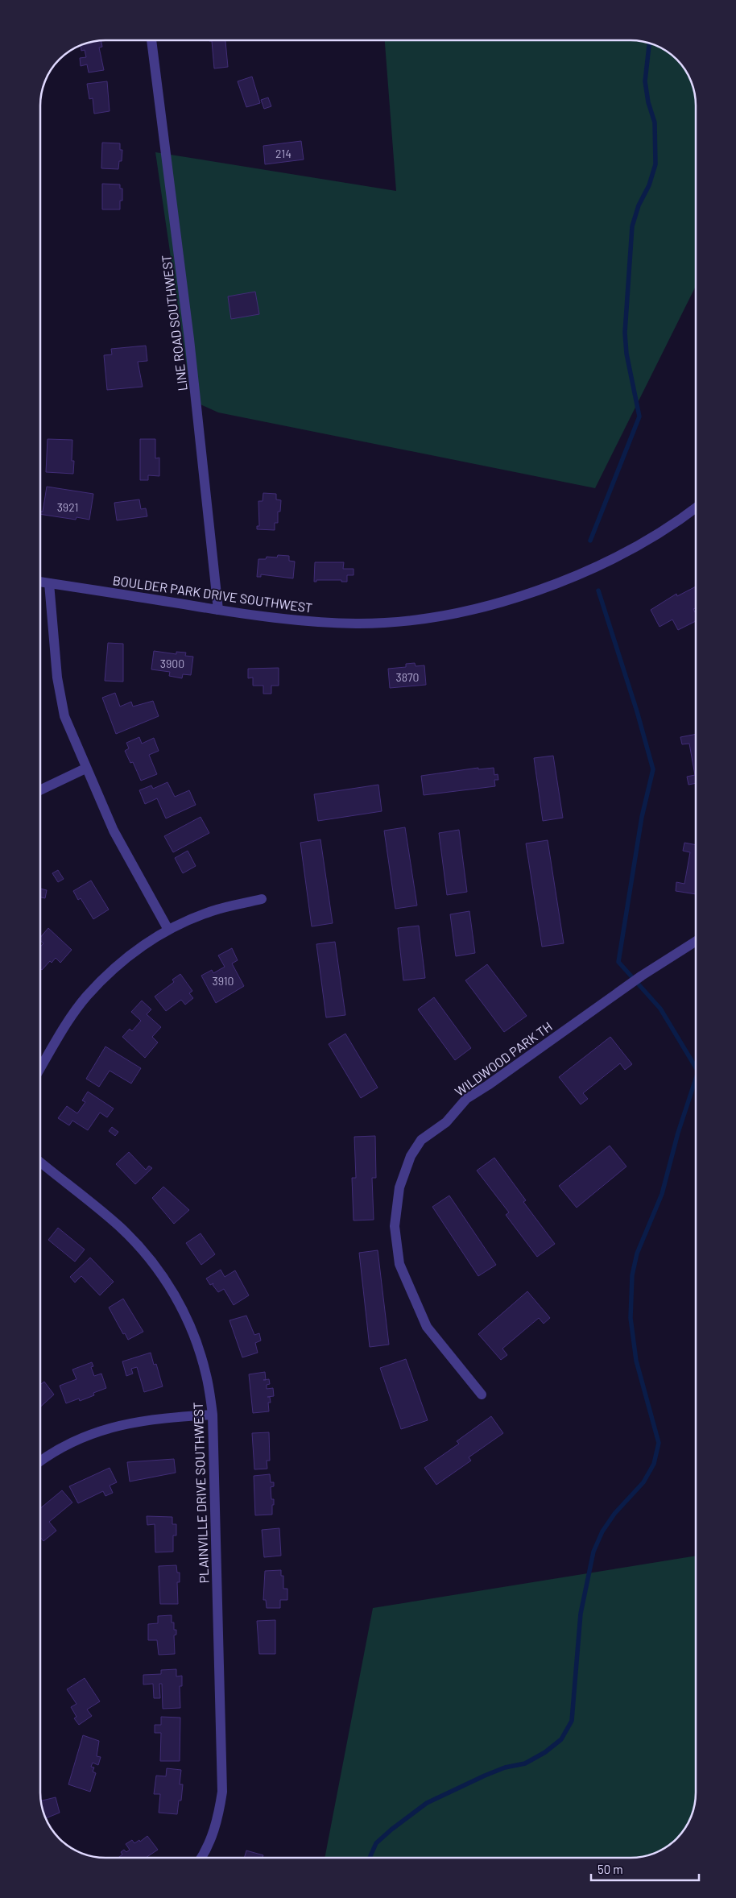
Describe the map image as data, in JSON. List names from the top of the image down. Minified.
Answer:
{"streets":{"street":["LINE ROAD SOUTHWEST","BOULDER PARK DRIVE SOUTHWEST","WILDWOOD PARK TH","PLAINVILLE DRIVE SOUTHWEST"]},"crossings":[["LINE ROAD SOUTHWEST","BOULDER PARK DRIVE SOUTHWEST"]],"house_numbers":["214","3921","3900","3870","3910"],"scale_bar":"50 m"}
